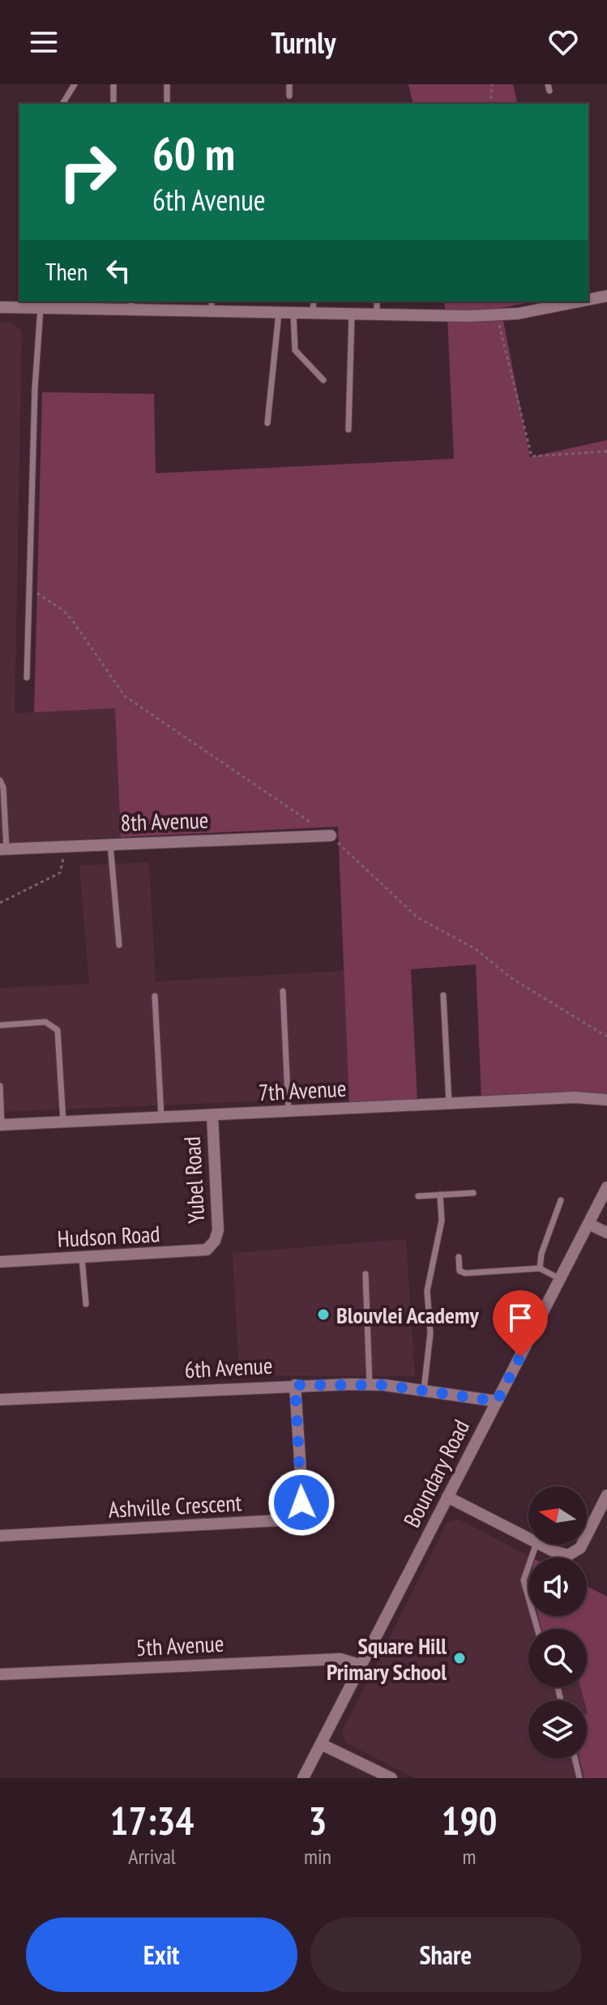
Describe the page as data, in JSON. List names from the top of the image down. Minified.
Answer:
{"streets":{"street":["8th Avenue","7th Avenue","Yubel Road","Hudson Road","6th Avenue","Boundary Road","Ashville Crescent","5th Avenue"]},"crossings":[["7th Avenue","Yubel Road"],["Yubel Road","Hudson Road"],["6th Avenue","Boundary Road"],["6th Avenue","Ashville Crescent"],["Boundary Road","5th Avenue"]],"places":["Blouvlei Academy","Square Hill Primary School"],"north":"left","page":{"header":"Turnly","turn":["60 m","6th Avenue"],"then":"Then","eta":["17:34","Arrival","3","min","190","m"],"buttons":["Exit","Share"]}}
